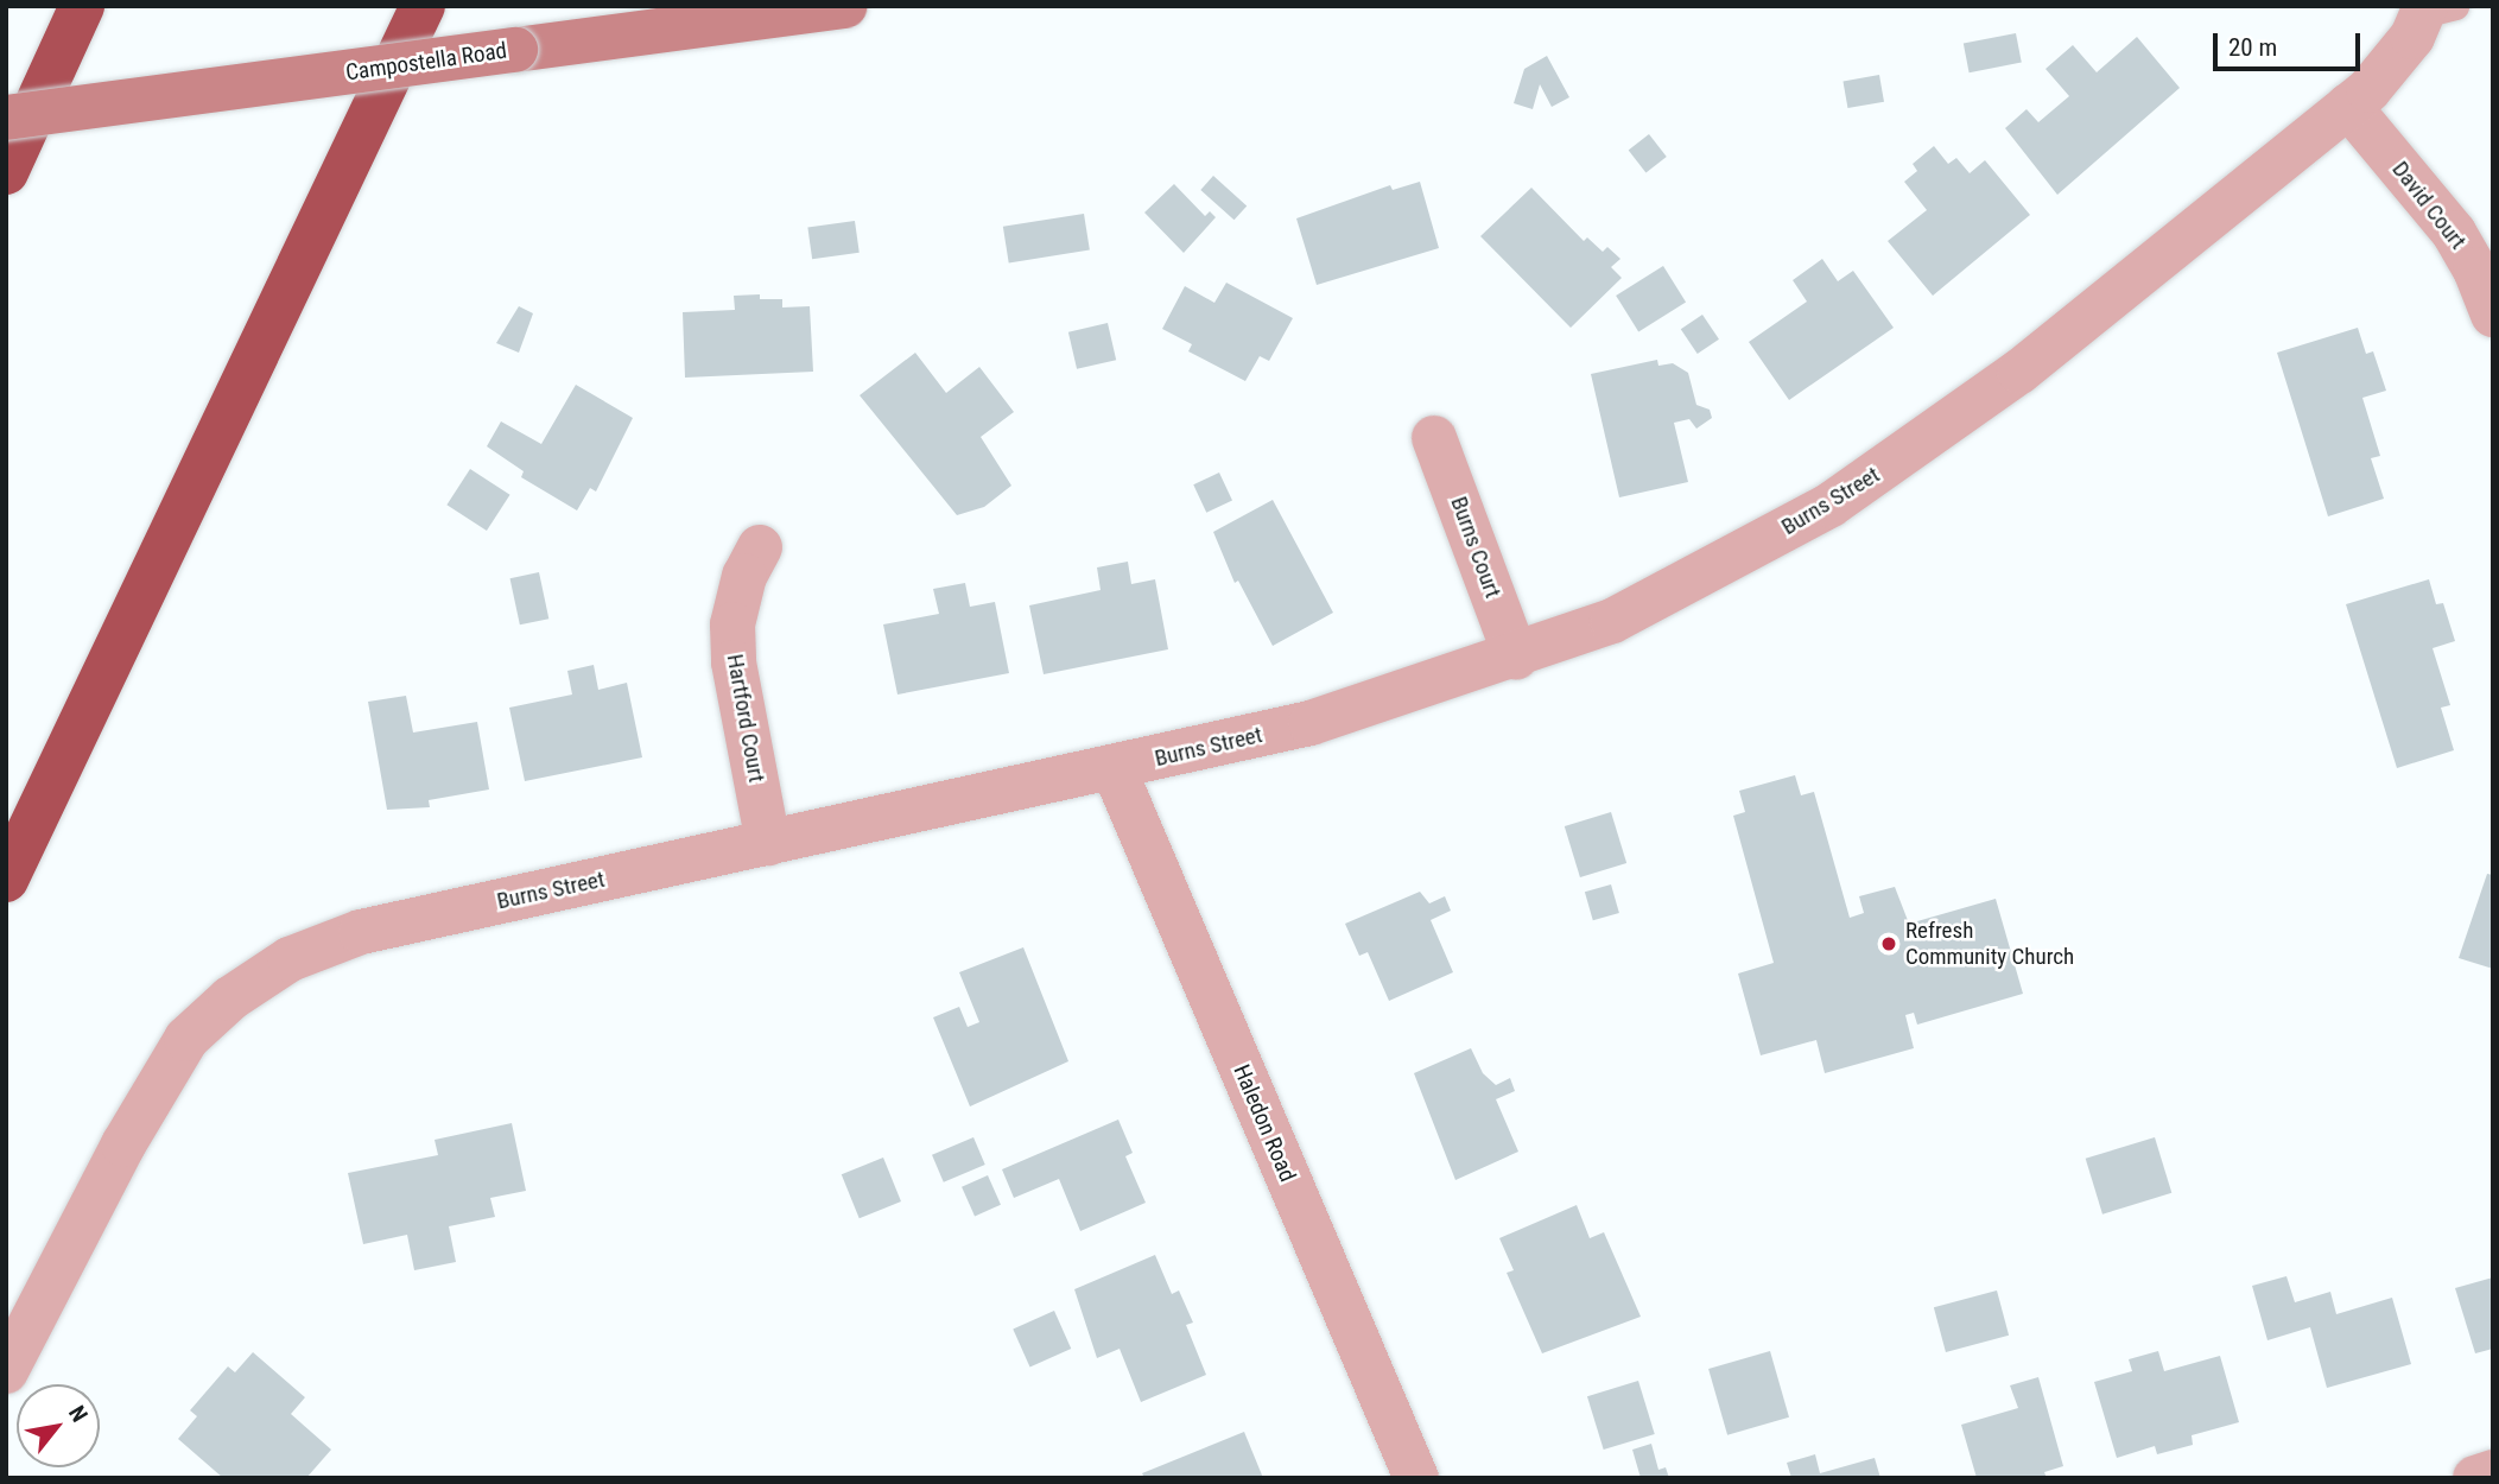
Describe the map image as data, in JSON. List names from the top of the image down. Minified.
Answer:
{"streets":{"main road":["Campostella Road"],"street":["David Court","Burns Street","Burns Court","Hartford Court","Haledon Road"]},"crossings":[["David Court","Burns Street"],["Burns Street","Burns Court"],["Burns Street","Hartford Court"],["Burns Street","Haledon Road"]],"places":["Refresh Community Church"],"scale_bar":"20 m","north":"top right"}
